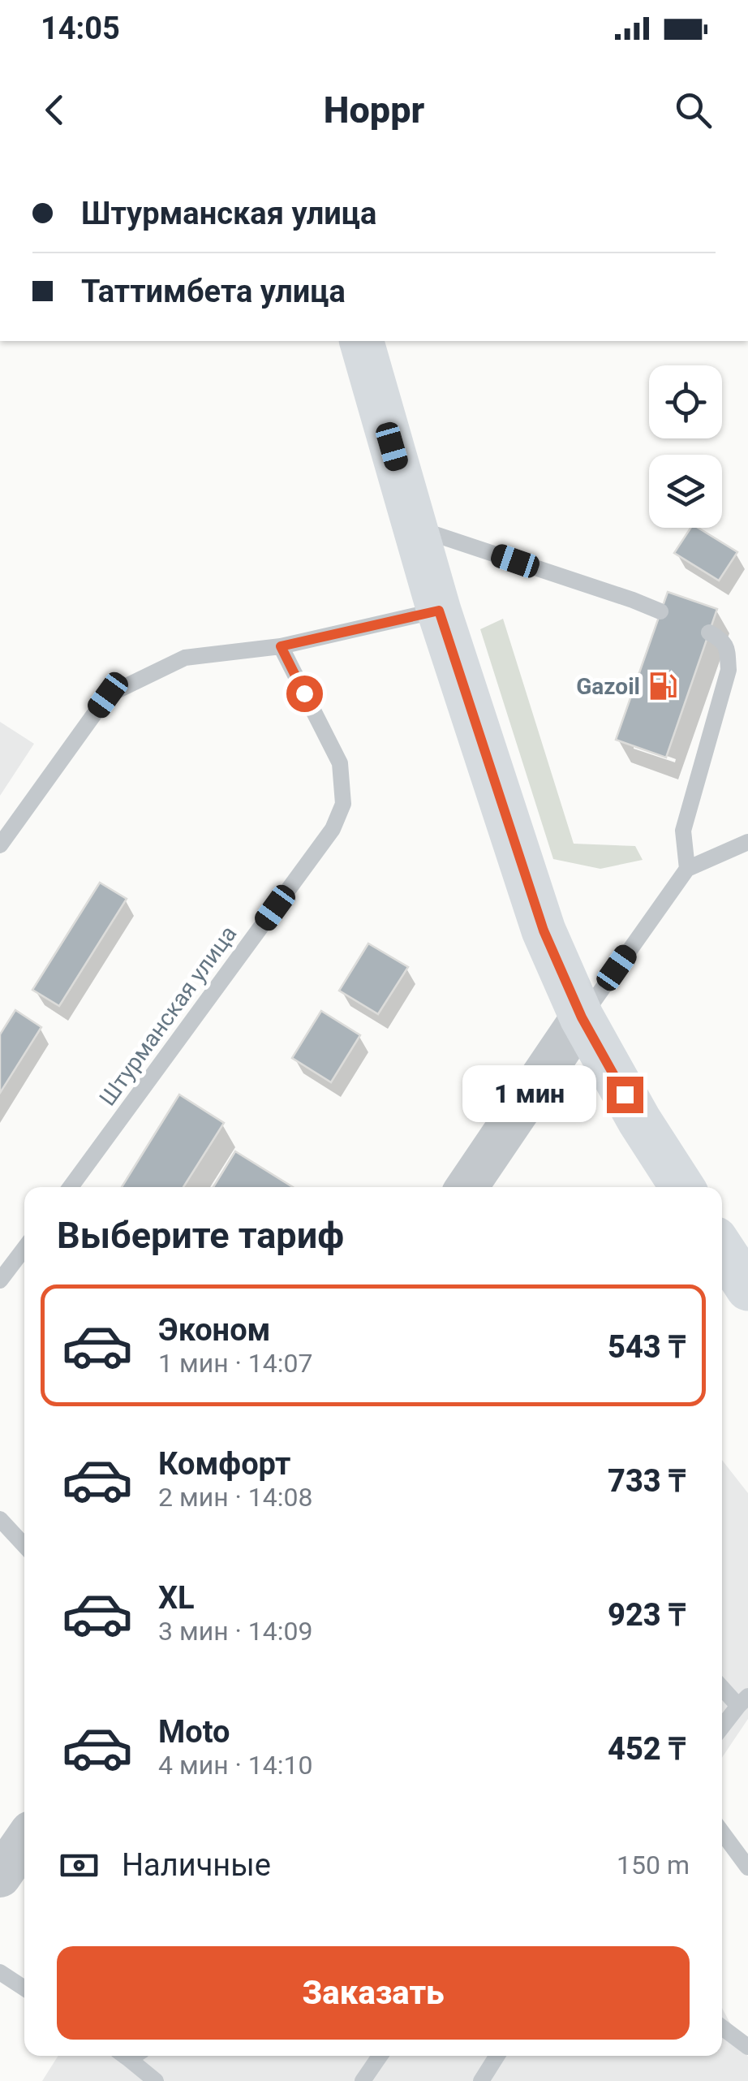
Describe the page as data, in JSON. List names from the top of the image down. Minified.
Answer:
{"streets":{"lane":["Штурманская улица"]},"places":{"fuel station":["Gazoil"]},"page":{"status":"14:05","header":"Hoppr","banner":["Штурманская улица","Таттимбета улица"],"bubble":"1 мин","heading":"Выберите тариф","list":[{"name":"Эконом","note":"1 мин · 14:07","value":"543 ₸"},{"name":"Комфорт","note":"2 мин · 14:08","value":"733 ₸"},{"name":"XL","note":"3 мин · 14:09","value":"923 ₸"},{"name":"Moto","note":"4 мин · 14:10","value":"452 ₸"}],"pay":["Наличные","150 m"],"buttons":"Заказать"}}
